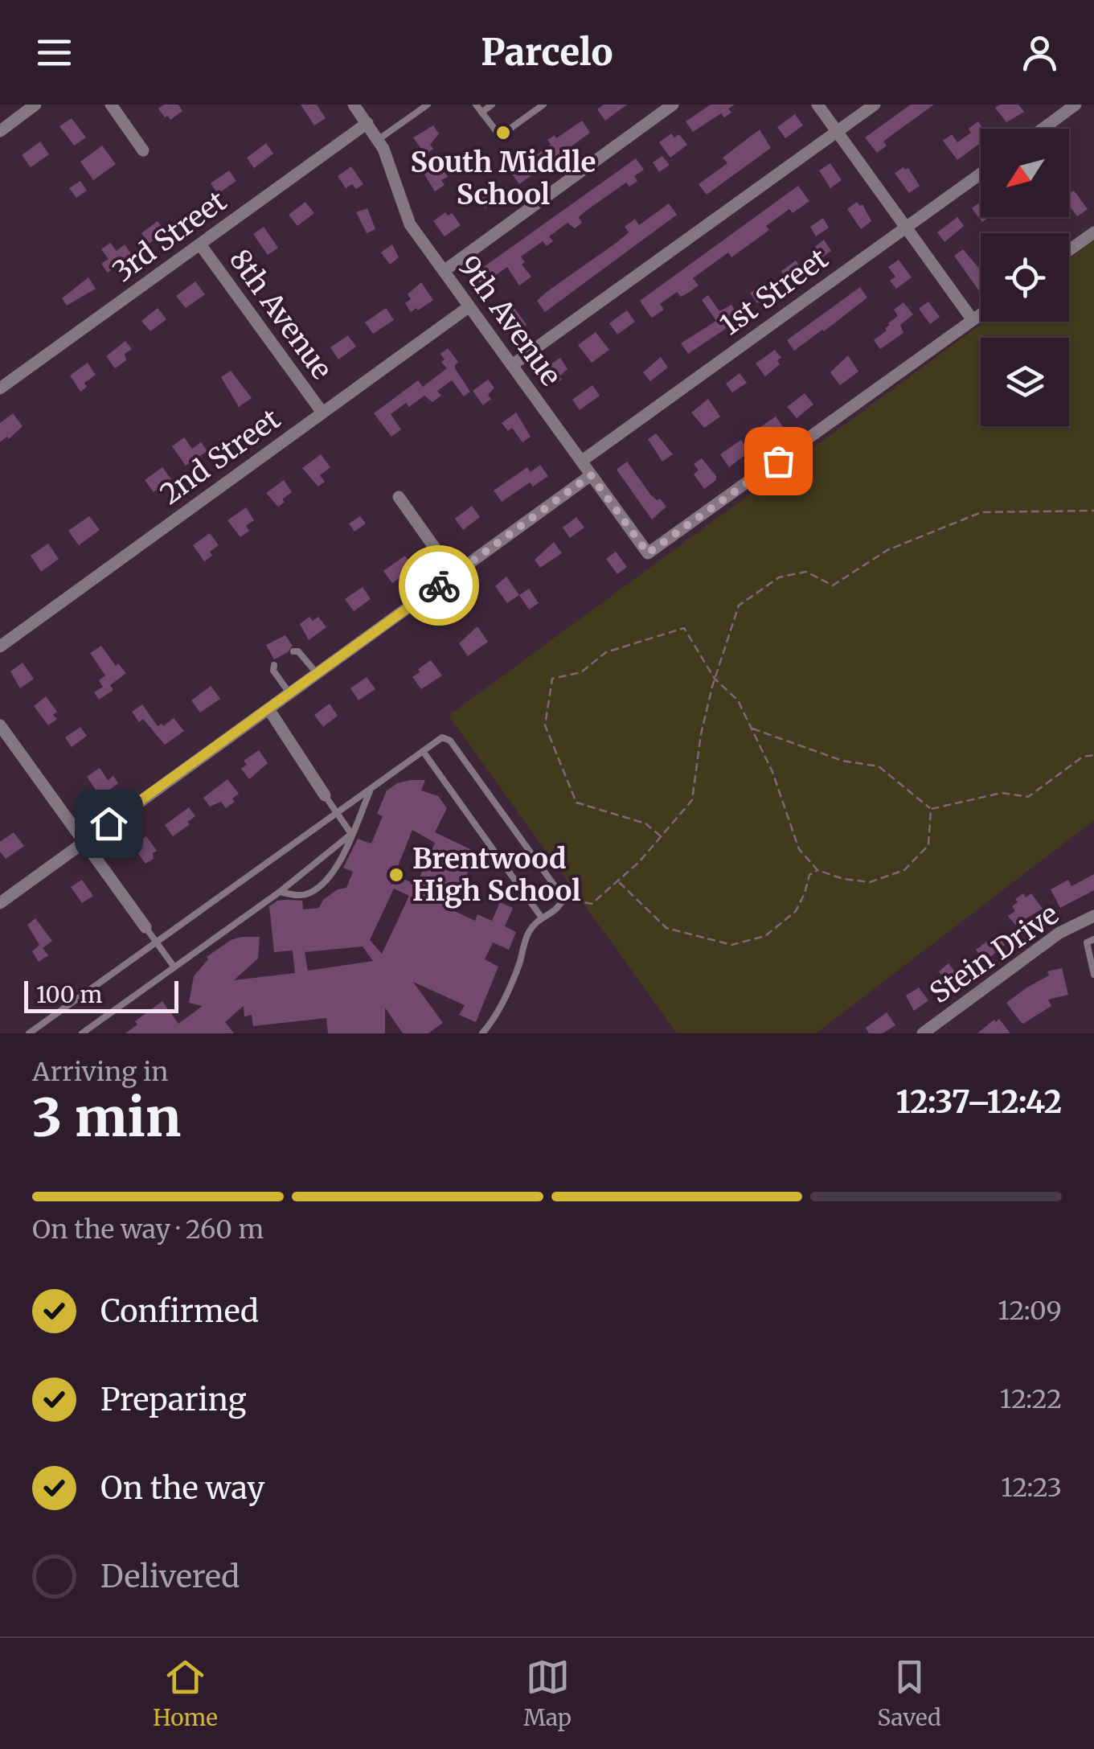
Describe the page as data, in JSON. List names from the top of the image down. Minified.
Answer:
{"streets":{"street":["3rd Street","1st Street","8th Avenue","9th Avenue","2nd Street","Stein Drive"]},"crossings":[["3rd Street","8th Avenue"],["3rd Street","9th Avenue"],["1st Street","9th Avenue"],["8th Avenue","2nd Street"],["9th Avenue","2nd Street"]],"places":["South Middle School","Brentwood High School"],"scale_bar":"100 m","north":"bottom left","page":{"header":"Parcelo","scale":"100 m","heading":["3 min","Arriving in","12:37–12:42"],"bar":"On the way · 260 m","list":[["Confirmed","12:09"],["Preparing","12:22"],["On the way","12:23"],"Delivered"],"tabs":["Home","Map","Saved"]}}
